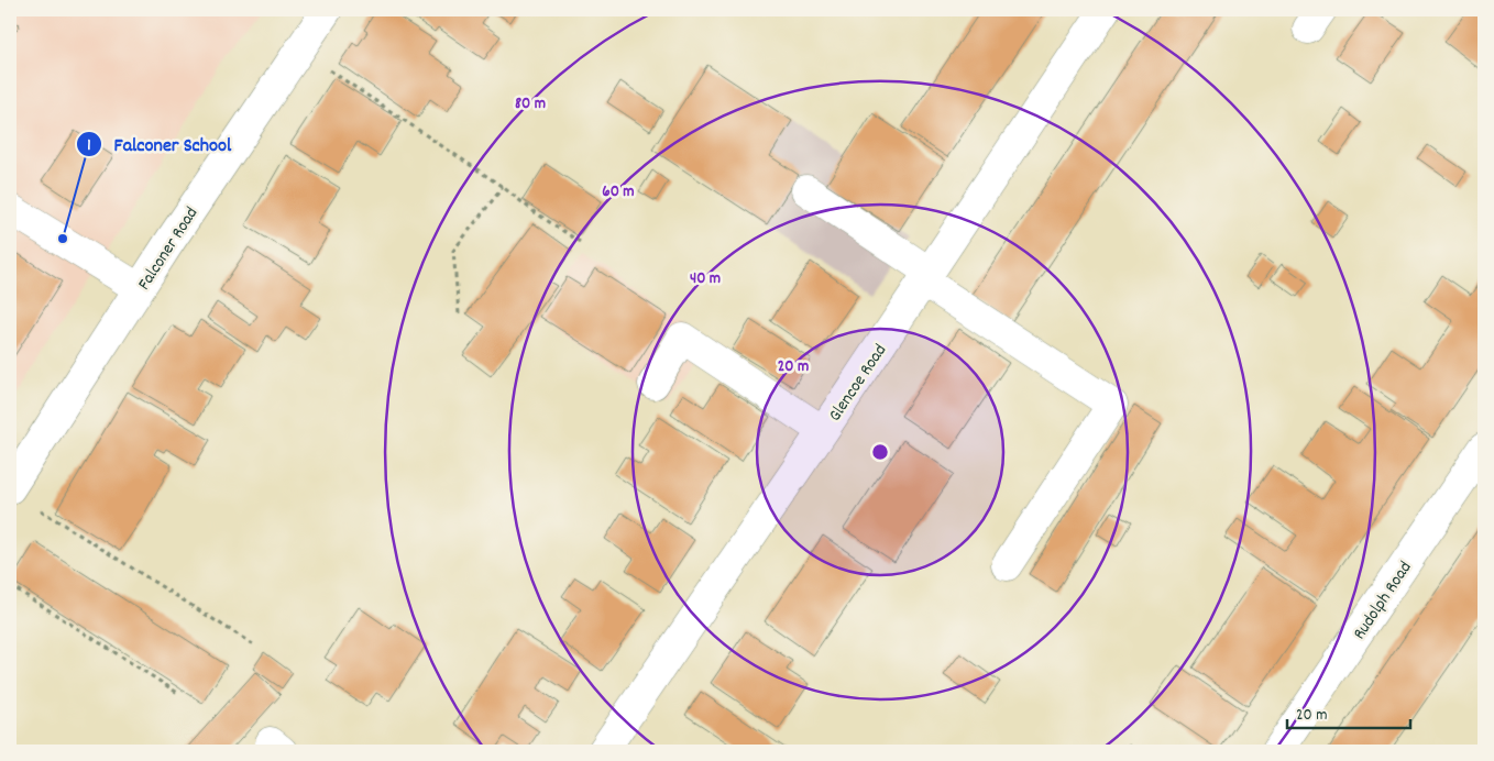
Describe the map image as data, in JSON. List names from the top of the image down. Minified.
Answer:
{"streets":{"street":["Falconer Road","Glencoe Road","Rudolph Road"]},"places":["Falconer School"],"scale_bar":"20 m","rings":["80 m","60 m","40 m","20 m"]}
